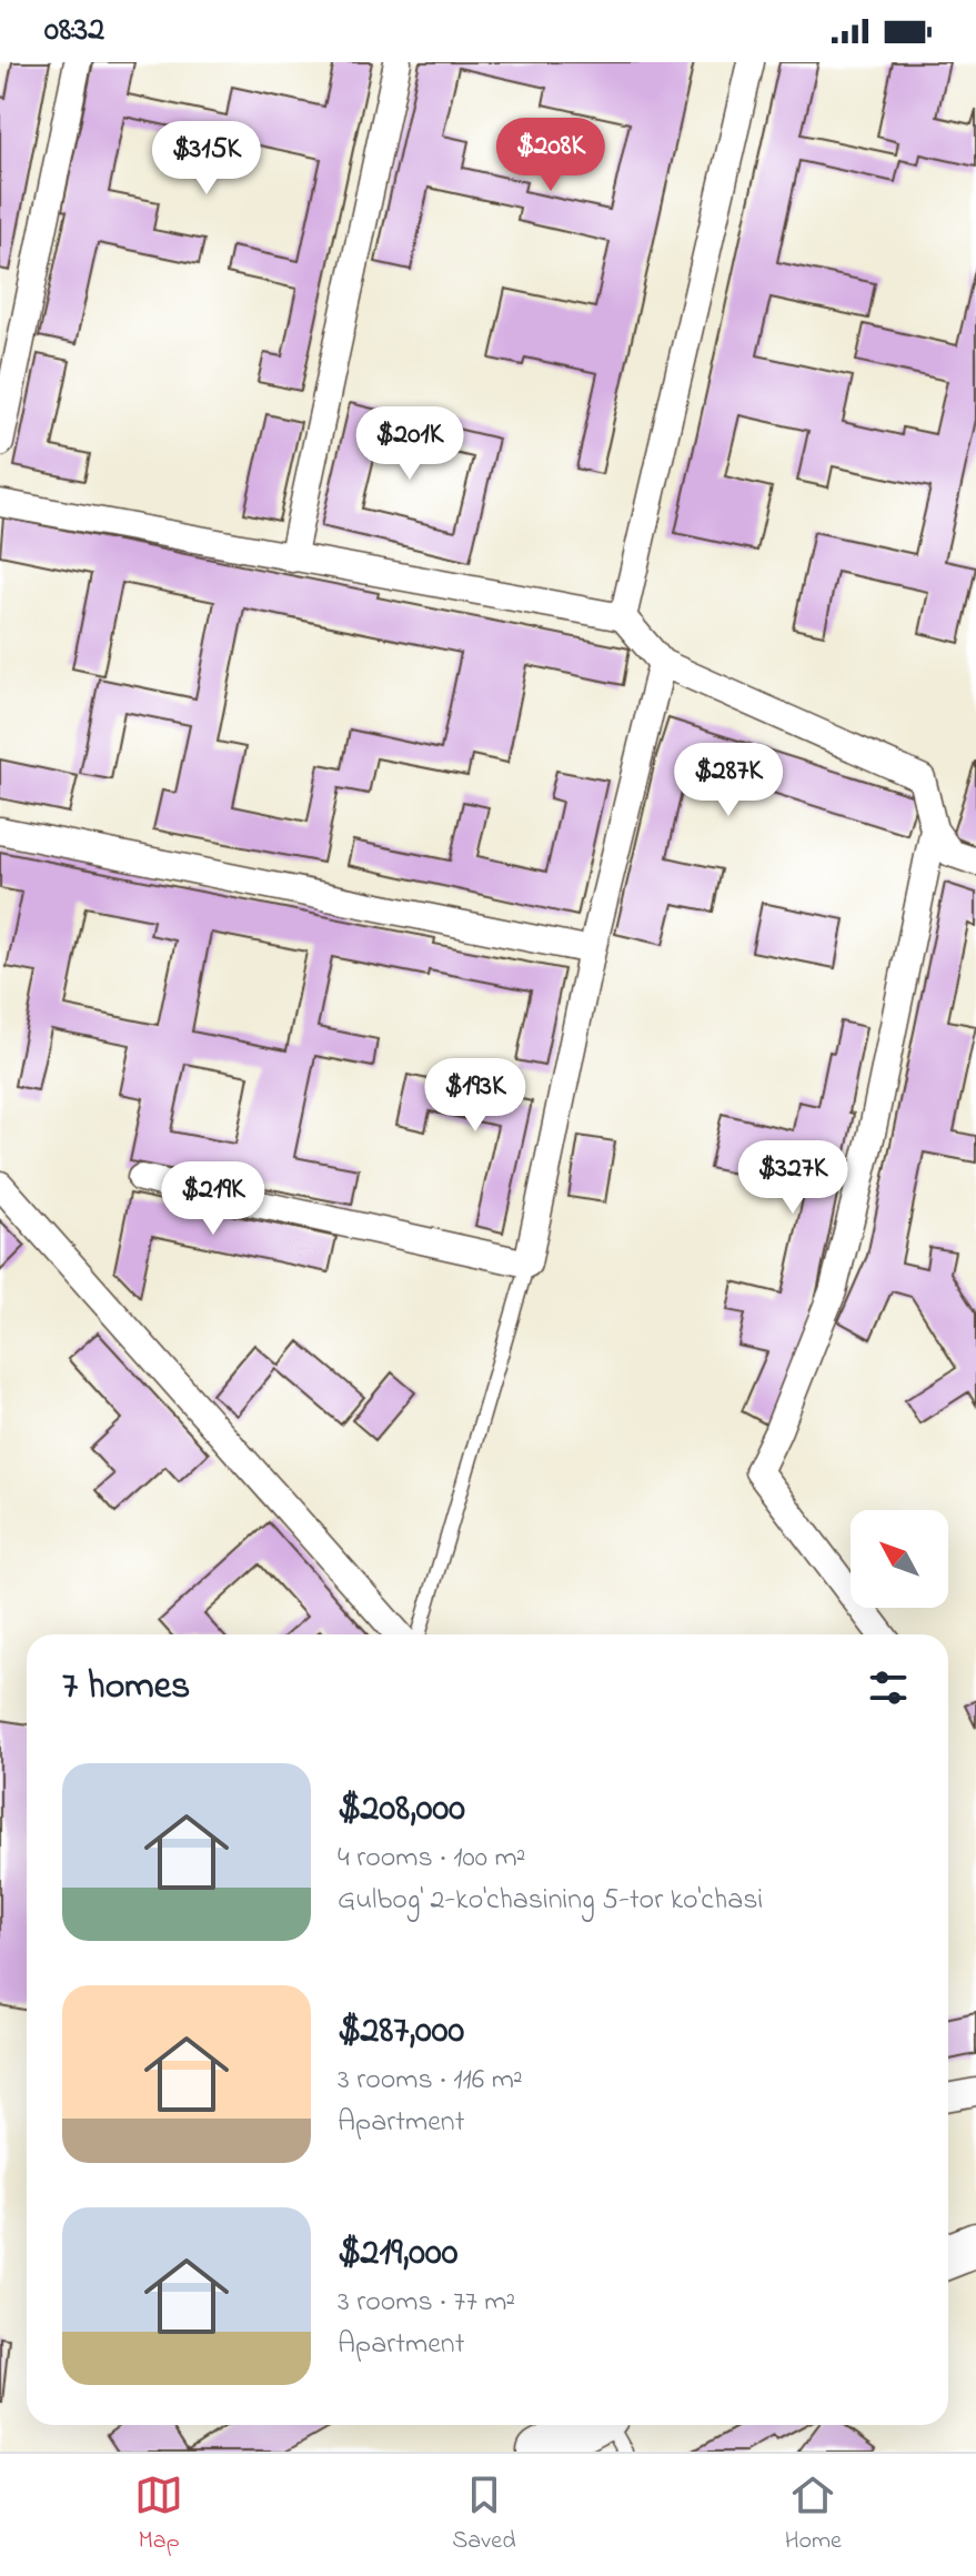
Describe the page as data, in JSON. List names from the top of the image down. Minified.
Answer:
{"north":"top left","page":{"status":"08:32","price":["$208K","$315K","$201K","$287K","$193K","$327K","$219K"],"heading":"7 homes","list":[{"name":"$208,000","note":"4 rooms · 100 m² · Gulbog' 2-ko'chasining 5-tor ko'chasi"},{"name":"$287,000","note":"3 rooms · 116 m² · Apartment"},{"name":"$219,000","note":"3 rooms · 77 m² · Apartment"}],"tabs":["Map","Saved","Home"]}}
